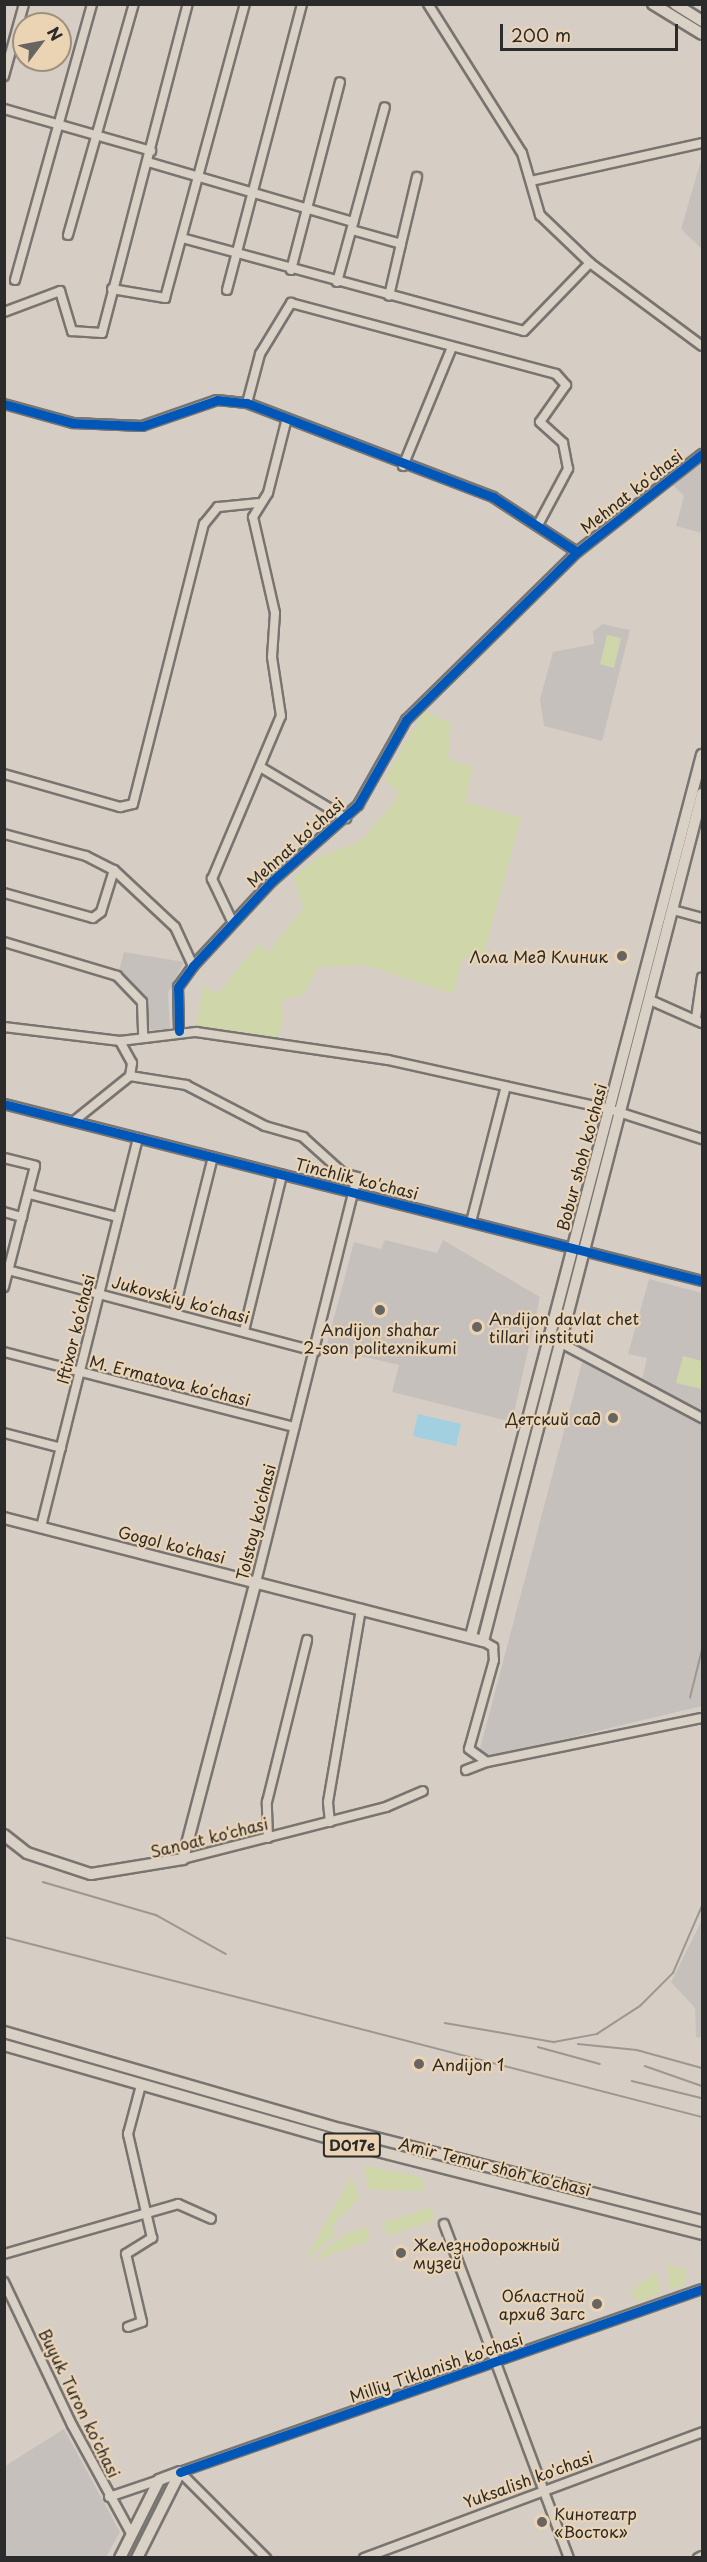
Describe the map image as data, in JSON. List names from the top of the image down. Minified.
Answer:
{"streets":{"main road":["Bobur shoh ko'chasi","Tolstoy ko'chasi","Gogol ko'chasi","Sanoat ko'chasi","D017e","Amir Temur shoh ko'chasi"],"street":["Mehnat koʻchasi","Tinchlik ko'chasi","Jukovskiy koʻchasi","Iftixor koʻchasi","M. Ermatova koʻchasi","Milliy Tiklanish ko'chasi","Buyuk Turon ko'chasi","Yuksalish ko'chasi"]},"crossings":[["Bobur shoh ko'chasi","Tinchlik ko'chasi"],["Bobur shoh ko'chasi","Gogol ko'chasi"],["Tinchlik ko'chasi","Iftixor koʻchasi"],["Tinchlik ko'chasi","Tolstoy ko'chasi"],["Jukovskiy koʻchasi","Iftixor koʻchasi"],["Jukovskiy koʻchasi","Tolstoy ko'chasi"],["Iftixor koʻchasi","M. Ermatova koʻchasi"],["Iftixor koʻchasi","Gogol ko'chasi"],["M. Ermatova koʻchasi","Tolstoy ko'chasi"],["Tolstoy ko'chasi","Gogol ko'chasi"],["Tolstoy ko'chasi","Sanoat ko'chasi"]],"places":["Лола Мед Клиник","Andijon shahar 2-son politexnikumi","Andijon davlat chet tillari instituti","Детский сад","Andijon 1","Железнодорожный музей","Областной архив Загс","Кинотеатр «Восток»"],"scale_bar":"200 m","north":"top right"}
